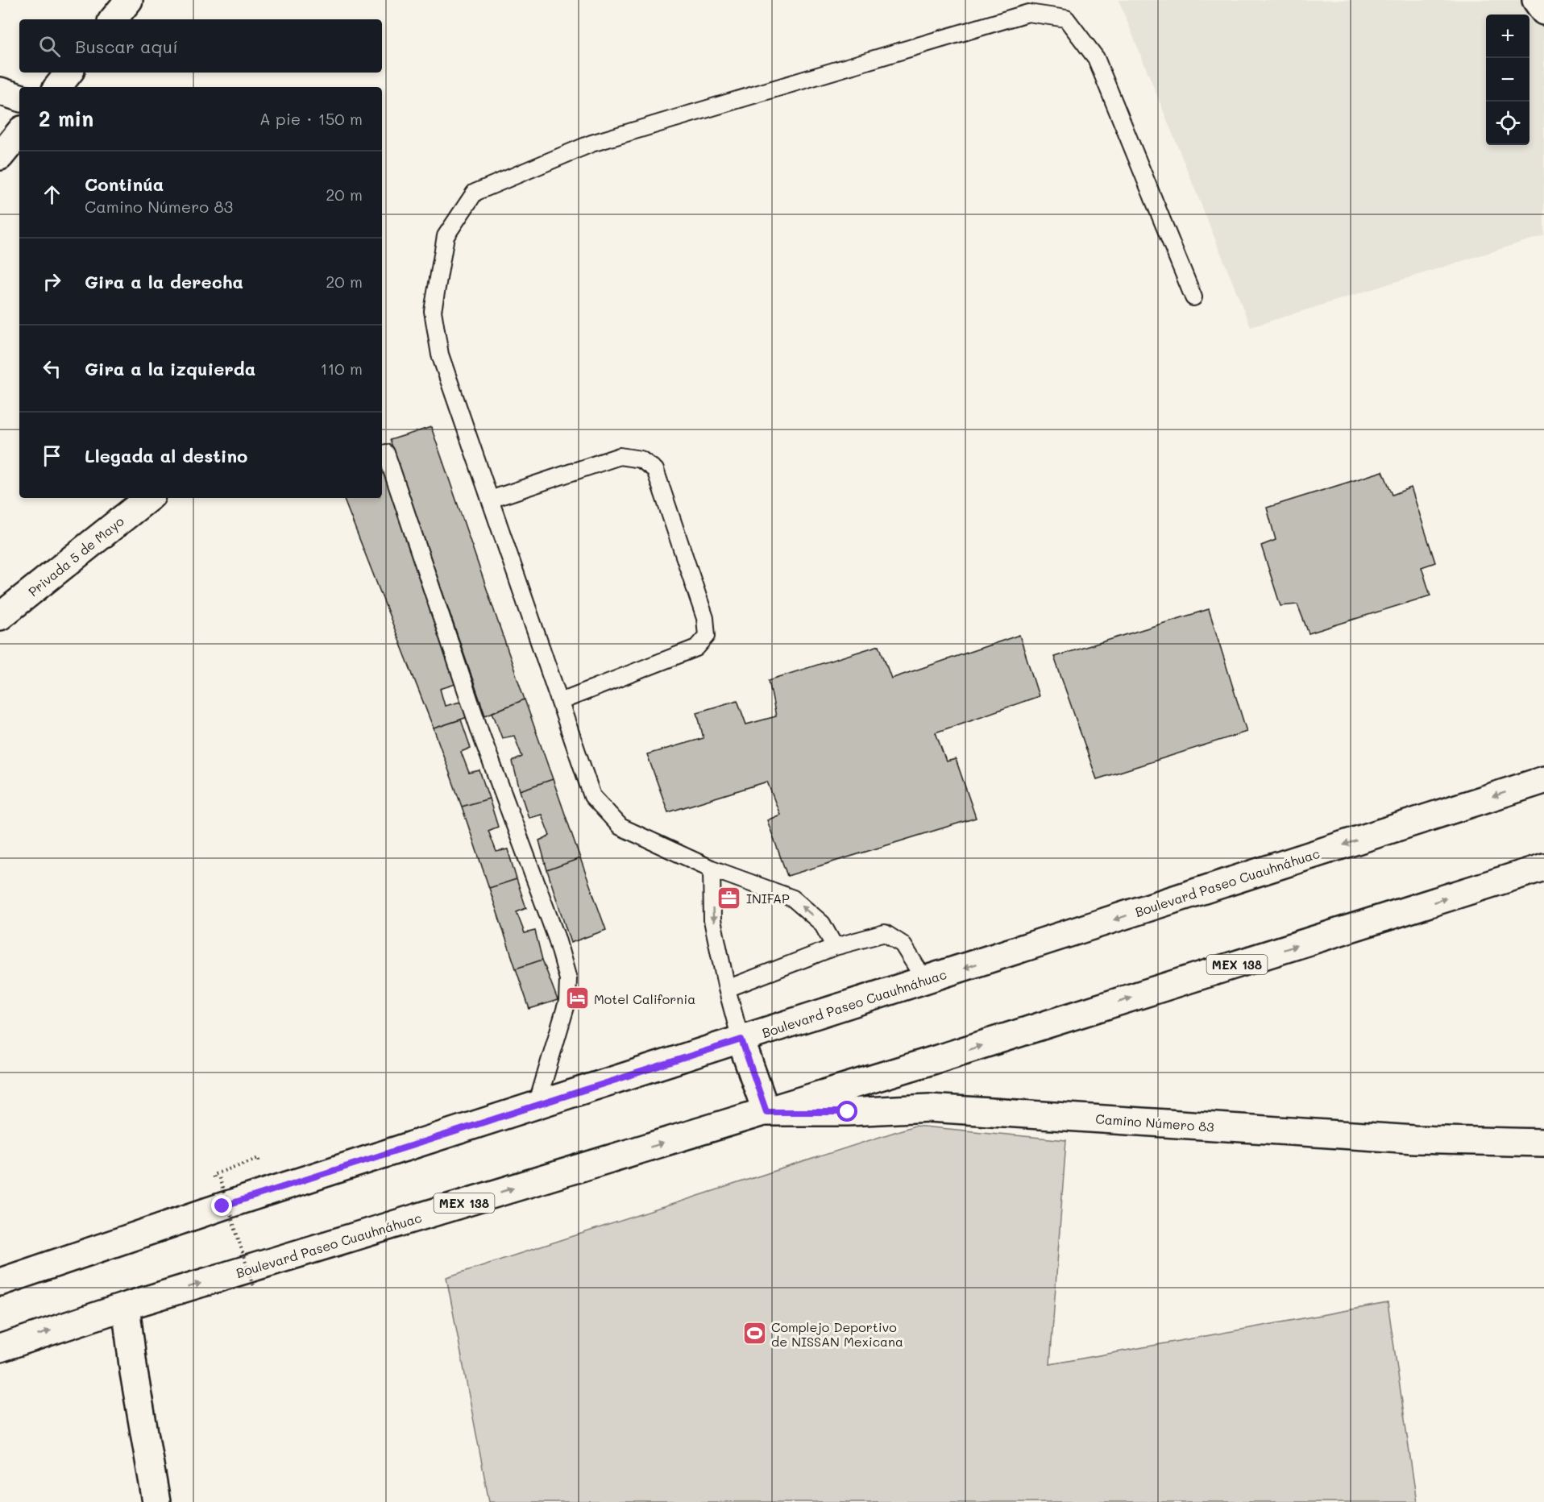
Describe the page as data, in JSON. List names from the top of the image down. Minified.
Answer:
{"streets":{"main road":["Privada 5 de Mayo","Boulevard Paseo Cuauhnáhuac","MEX 138","Camino Número 83"]},"crossings":[["Boulevard Paseo Cuauhnáhuac","Camino Número 83"]],"places":{"office":["INIFAP"],"hotel":["Motel California"],"sports":["Complejo Deportivo de NISSAN Mexicana"]},"page":{"map_buttons":["+","−"],"search":"Buscar aquí","heading":["2 min","A pie · 150 m"],"list":[["Continúa","Camino Número 83","20 m"],["Gira a la derecha","20 m"],["Gira a la izquierda","110 m"],"Llegada al destino"]}}
